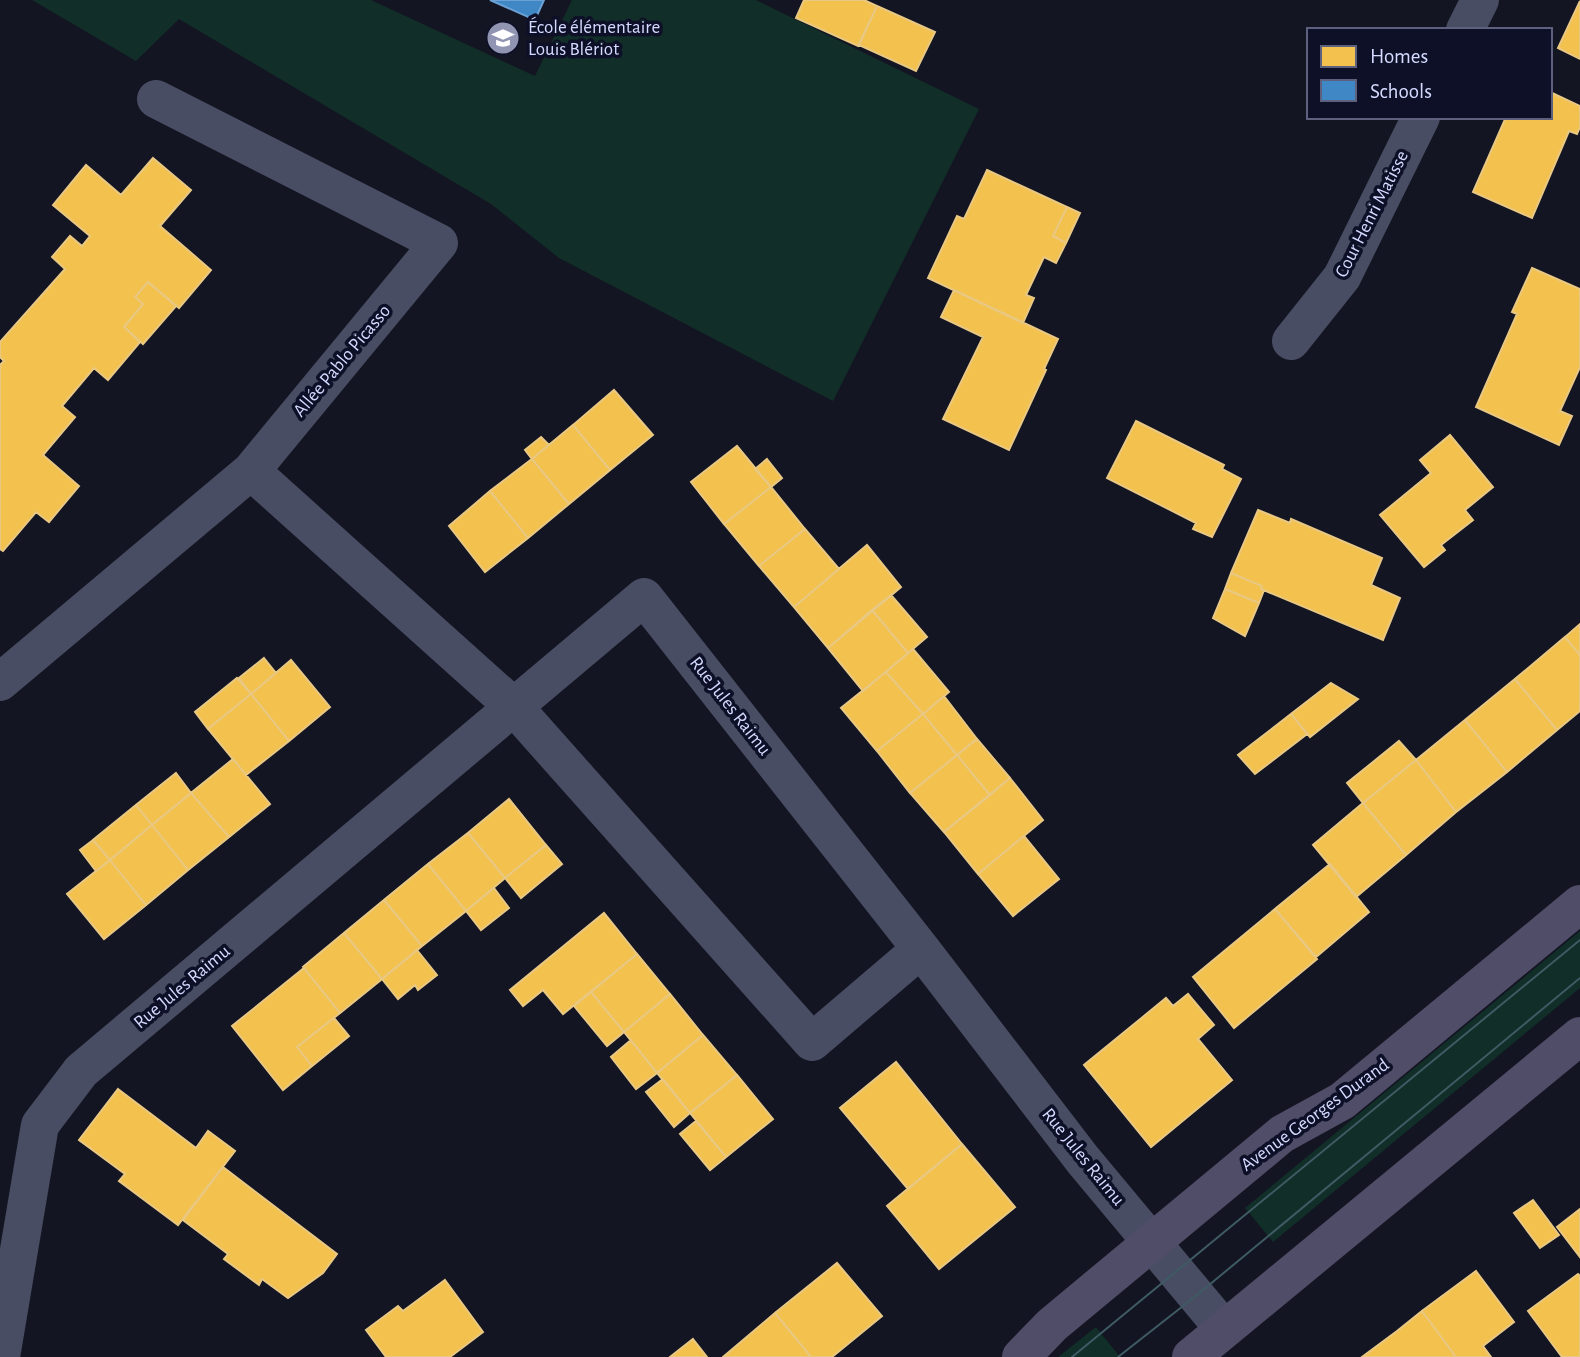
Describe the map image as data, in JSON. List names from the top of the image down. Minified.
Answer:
{"streets":{"main road":["Avenue Georges Durand"],"street":["Cour Henri Matisse","Allée Pablo Picasso","Rue Jules Raimu"]},"crossings":[["Rue Jules Raimu","Avenue Georges Durand"]],"places":{"school or university":["École élémentaire Louis Blériot"]},"legend":["Homes","Schools"]}
